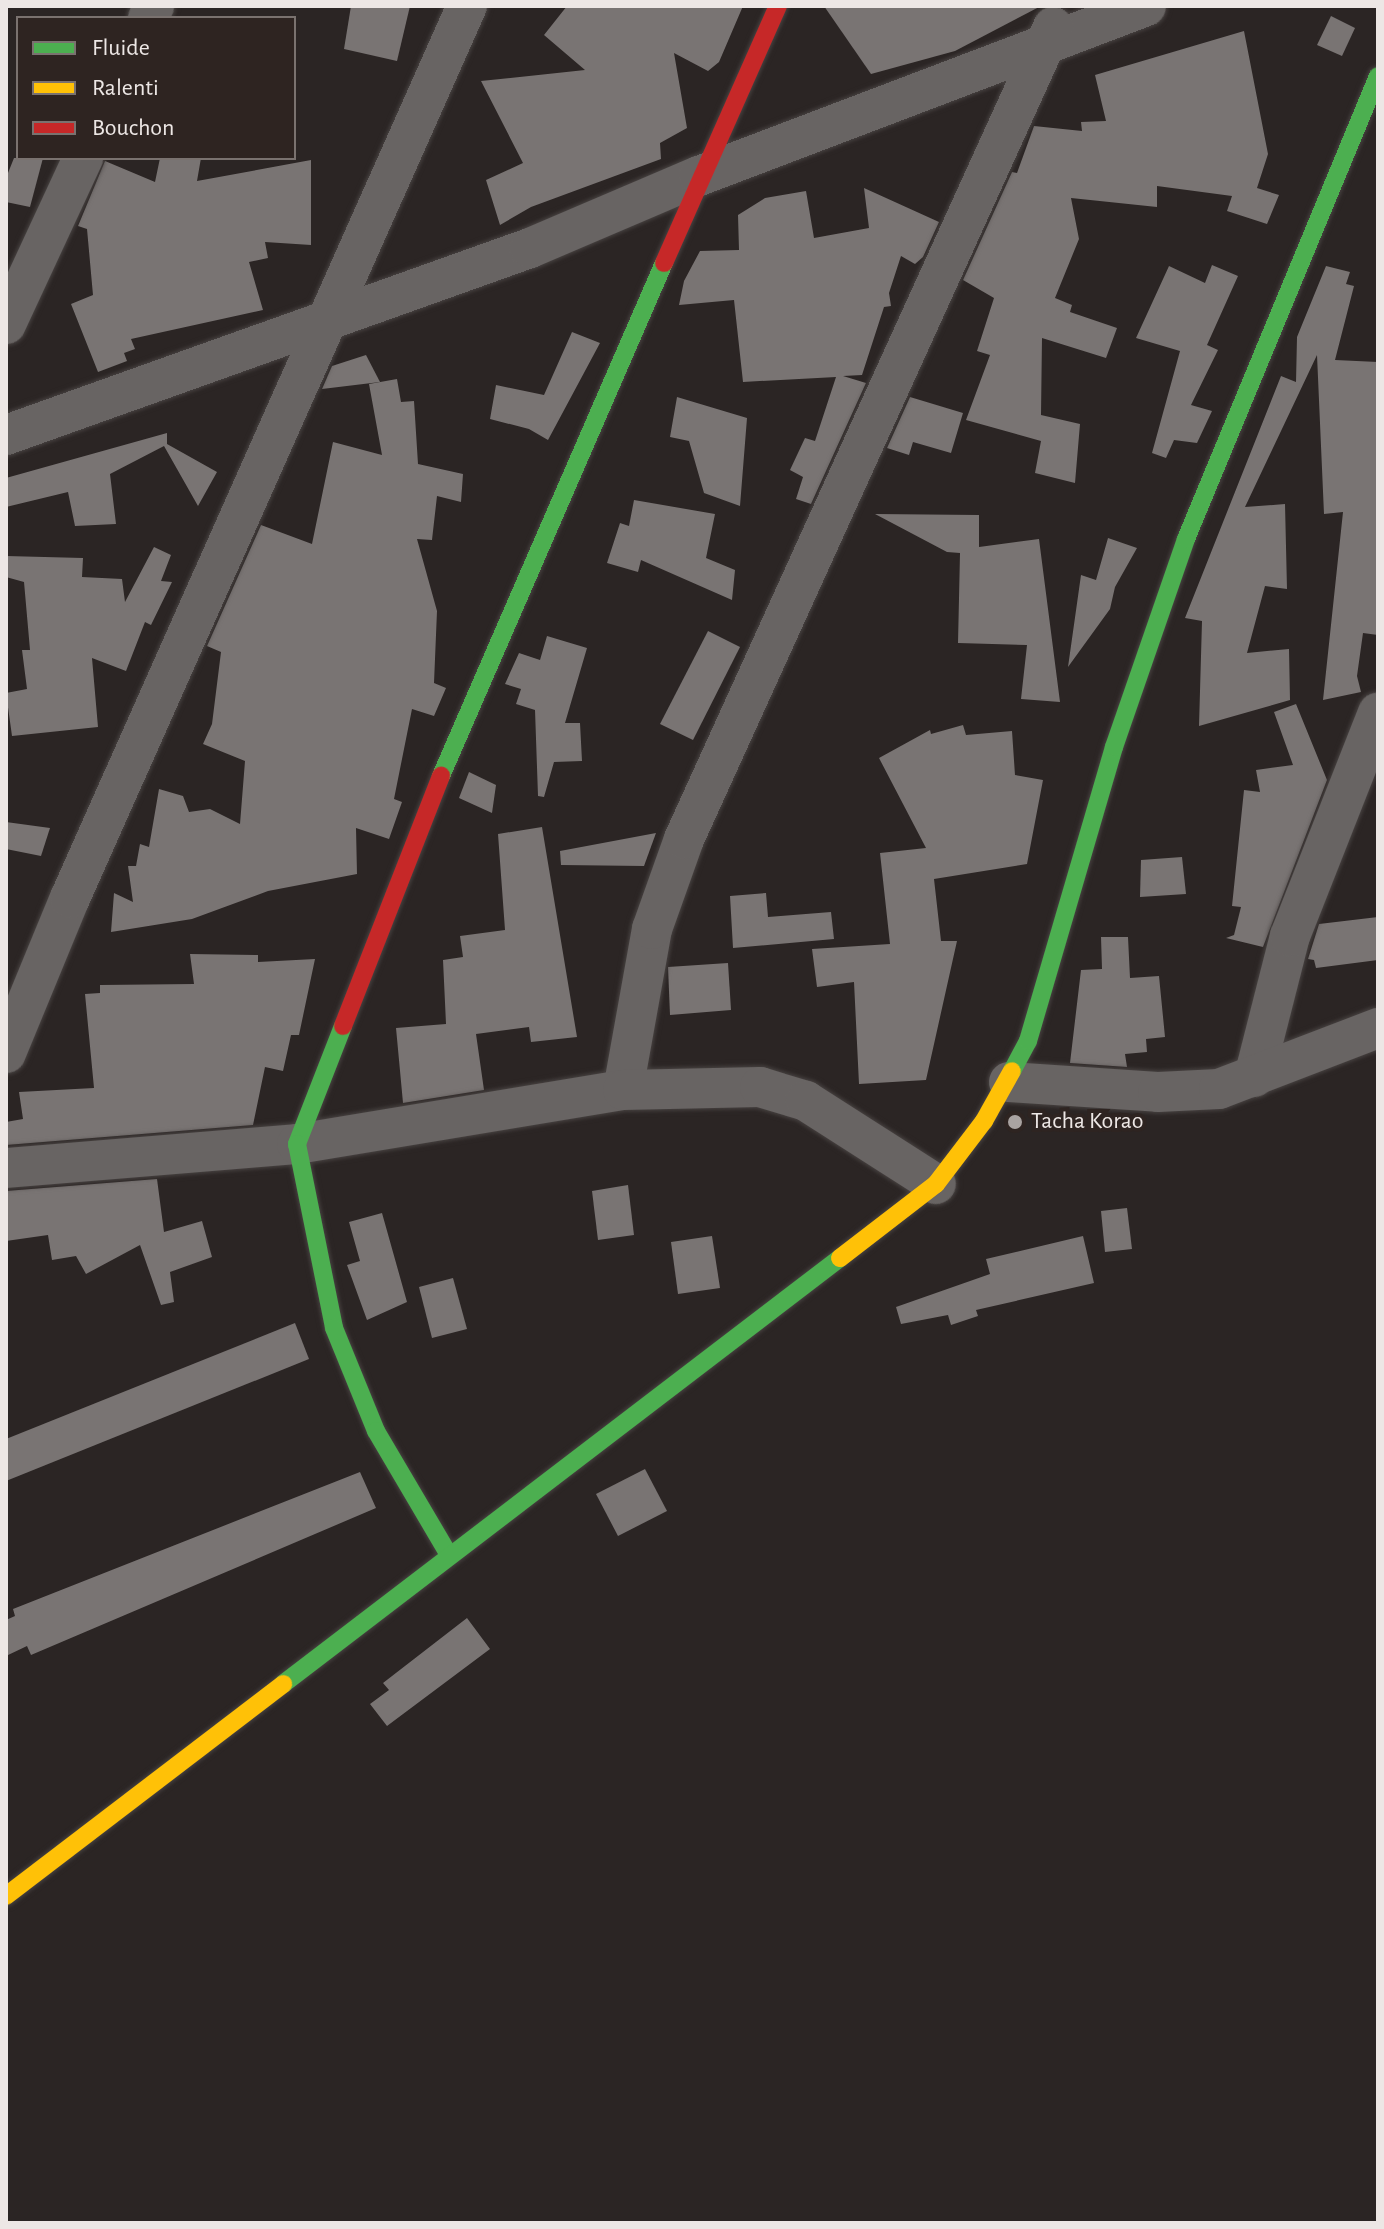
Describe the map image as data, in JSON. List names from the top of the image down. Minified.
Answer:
{"places":["Tacha Korao"],"legend":["Fluide","Ralenti","Bouchon"]}
